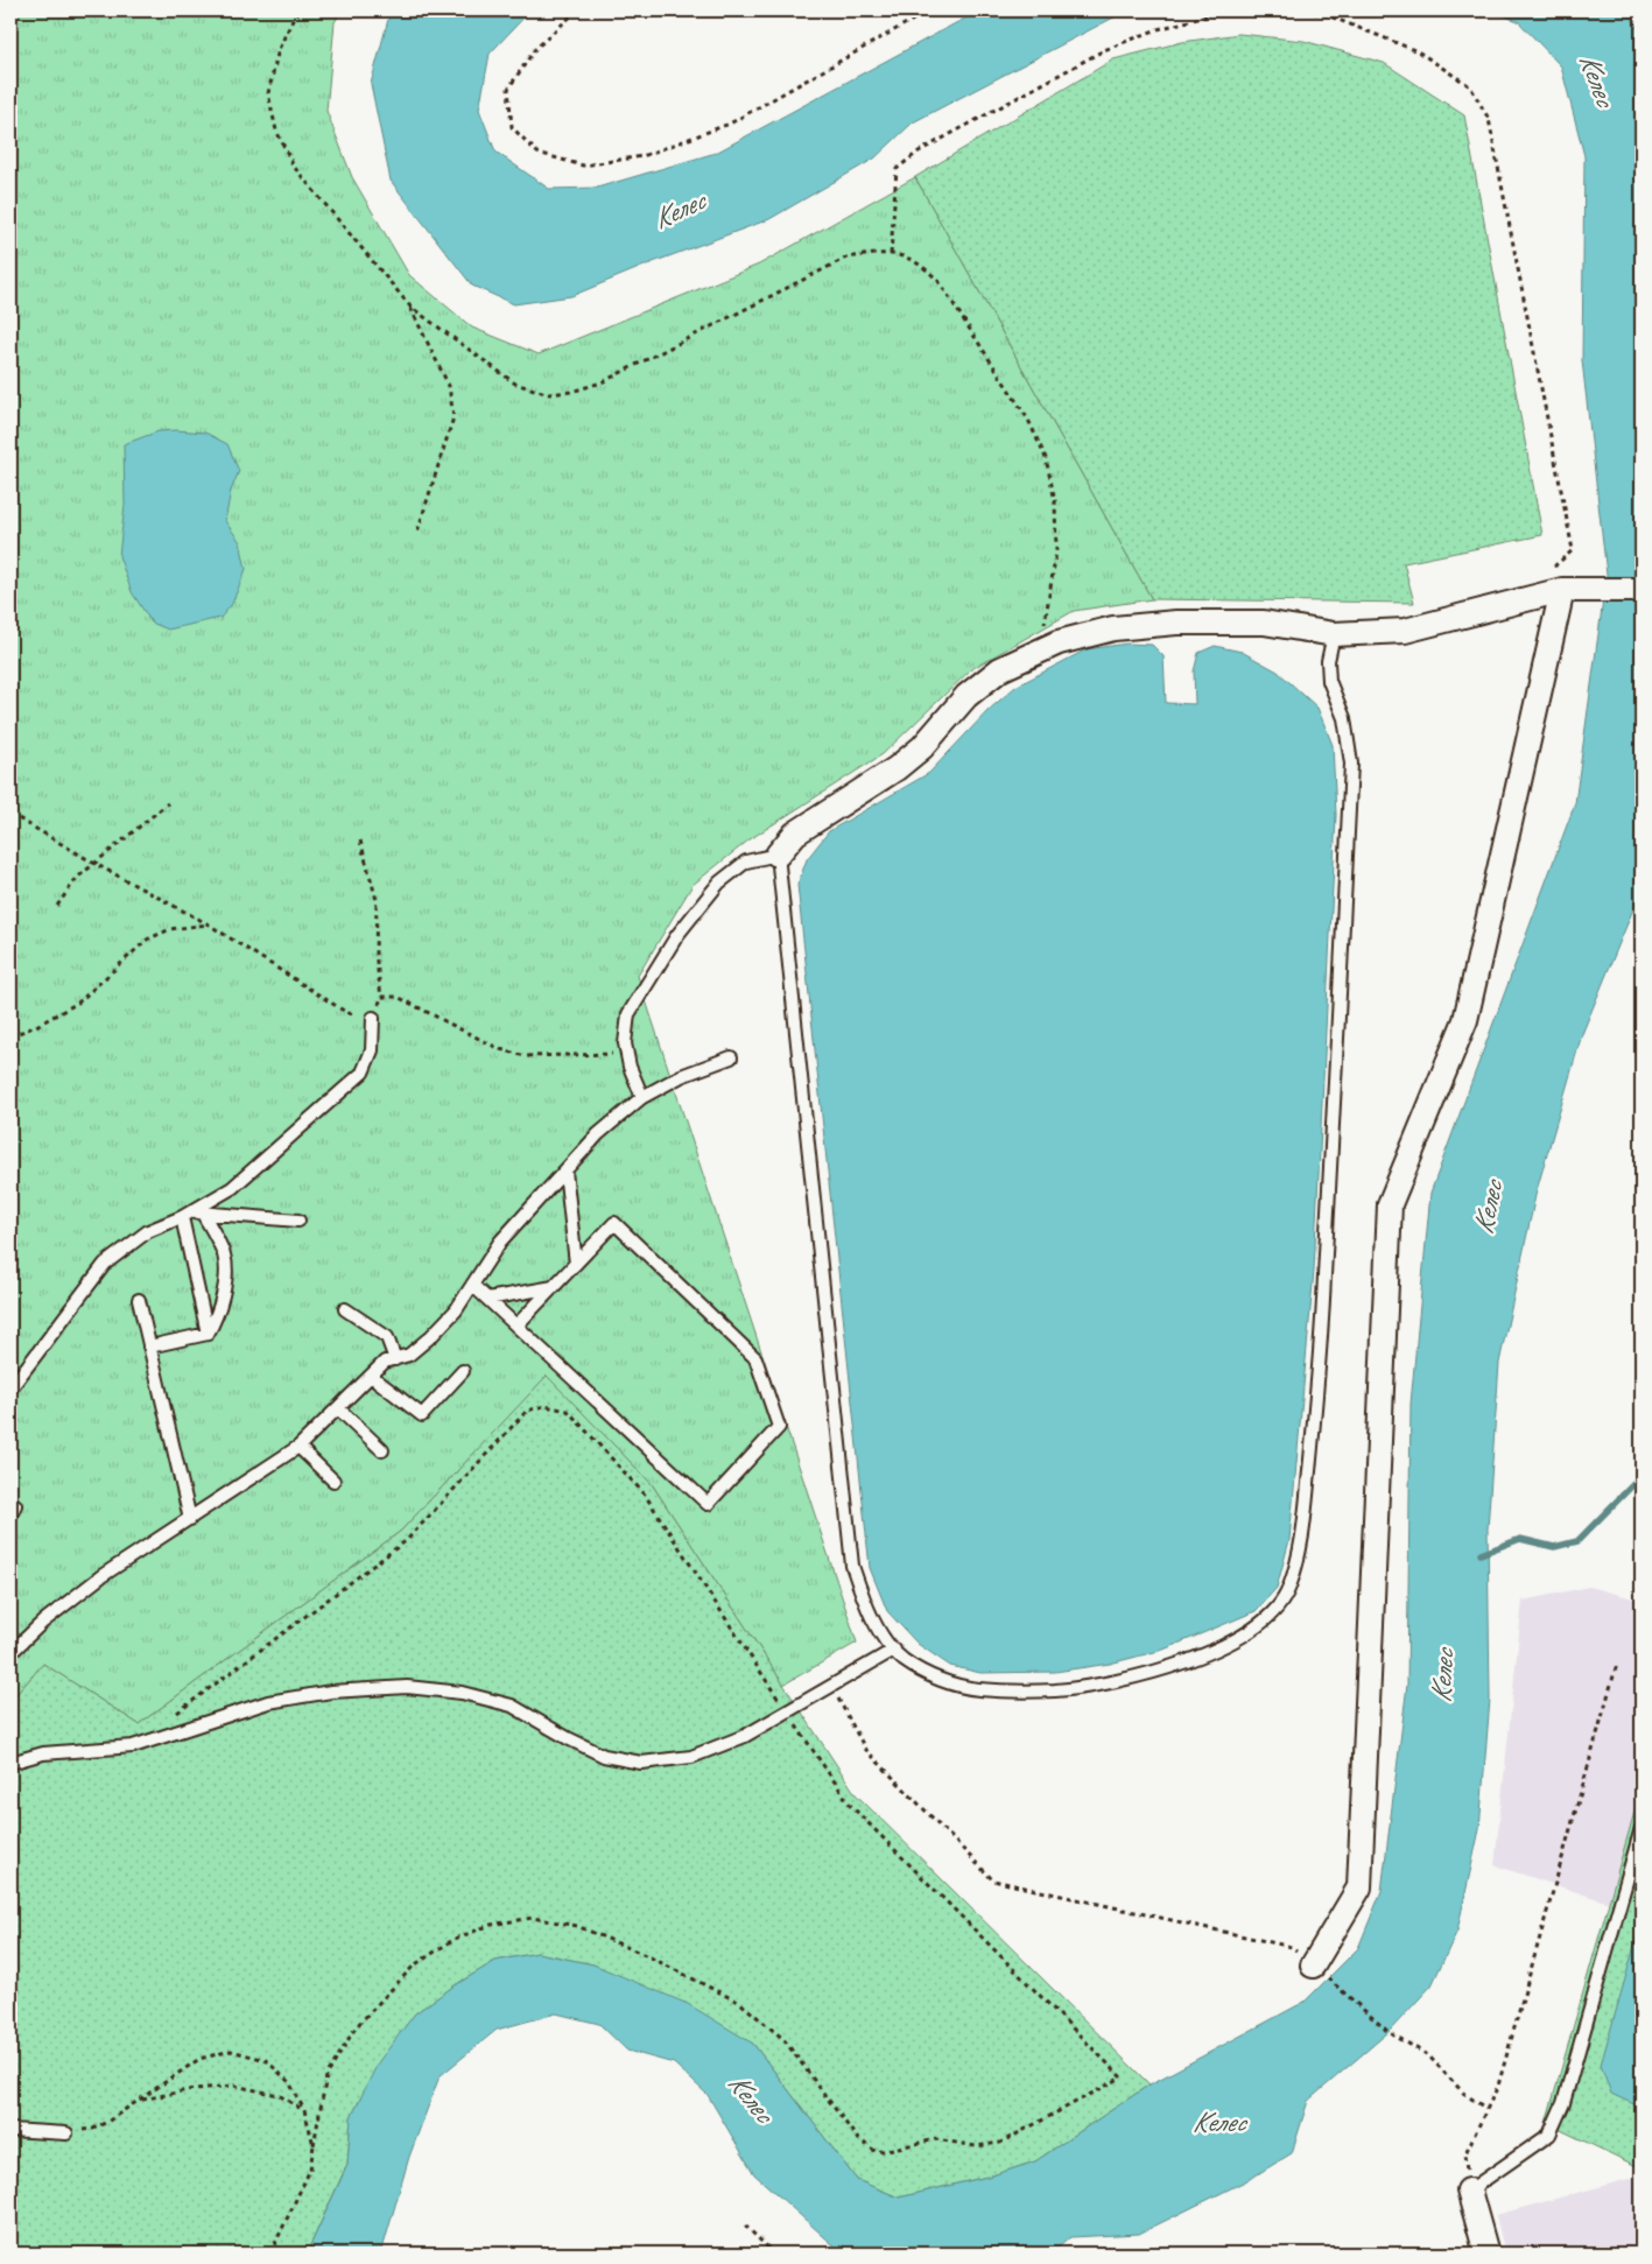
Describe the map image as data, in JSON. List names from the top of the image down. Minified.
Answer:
{"water":["Келес"]}
